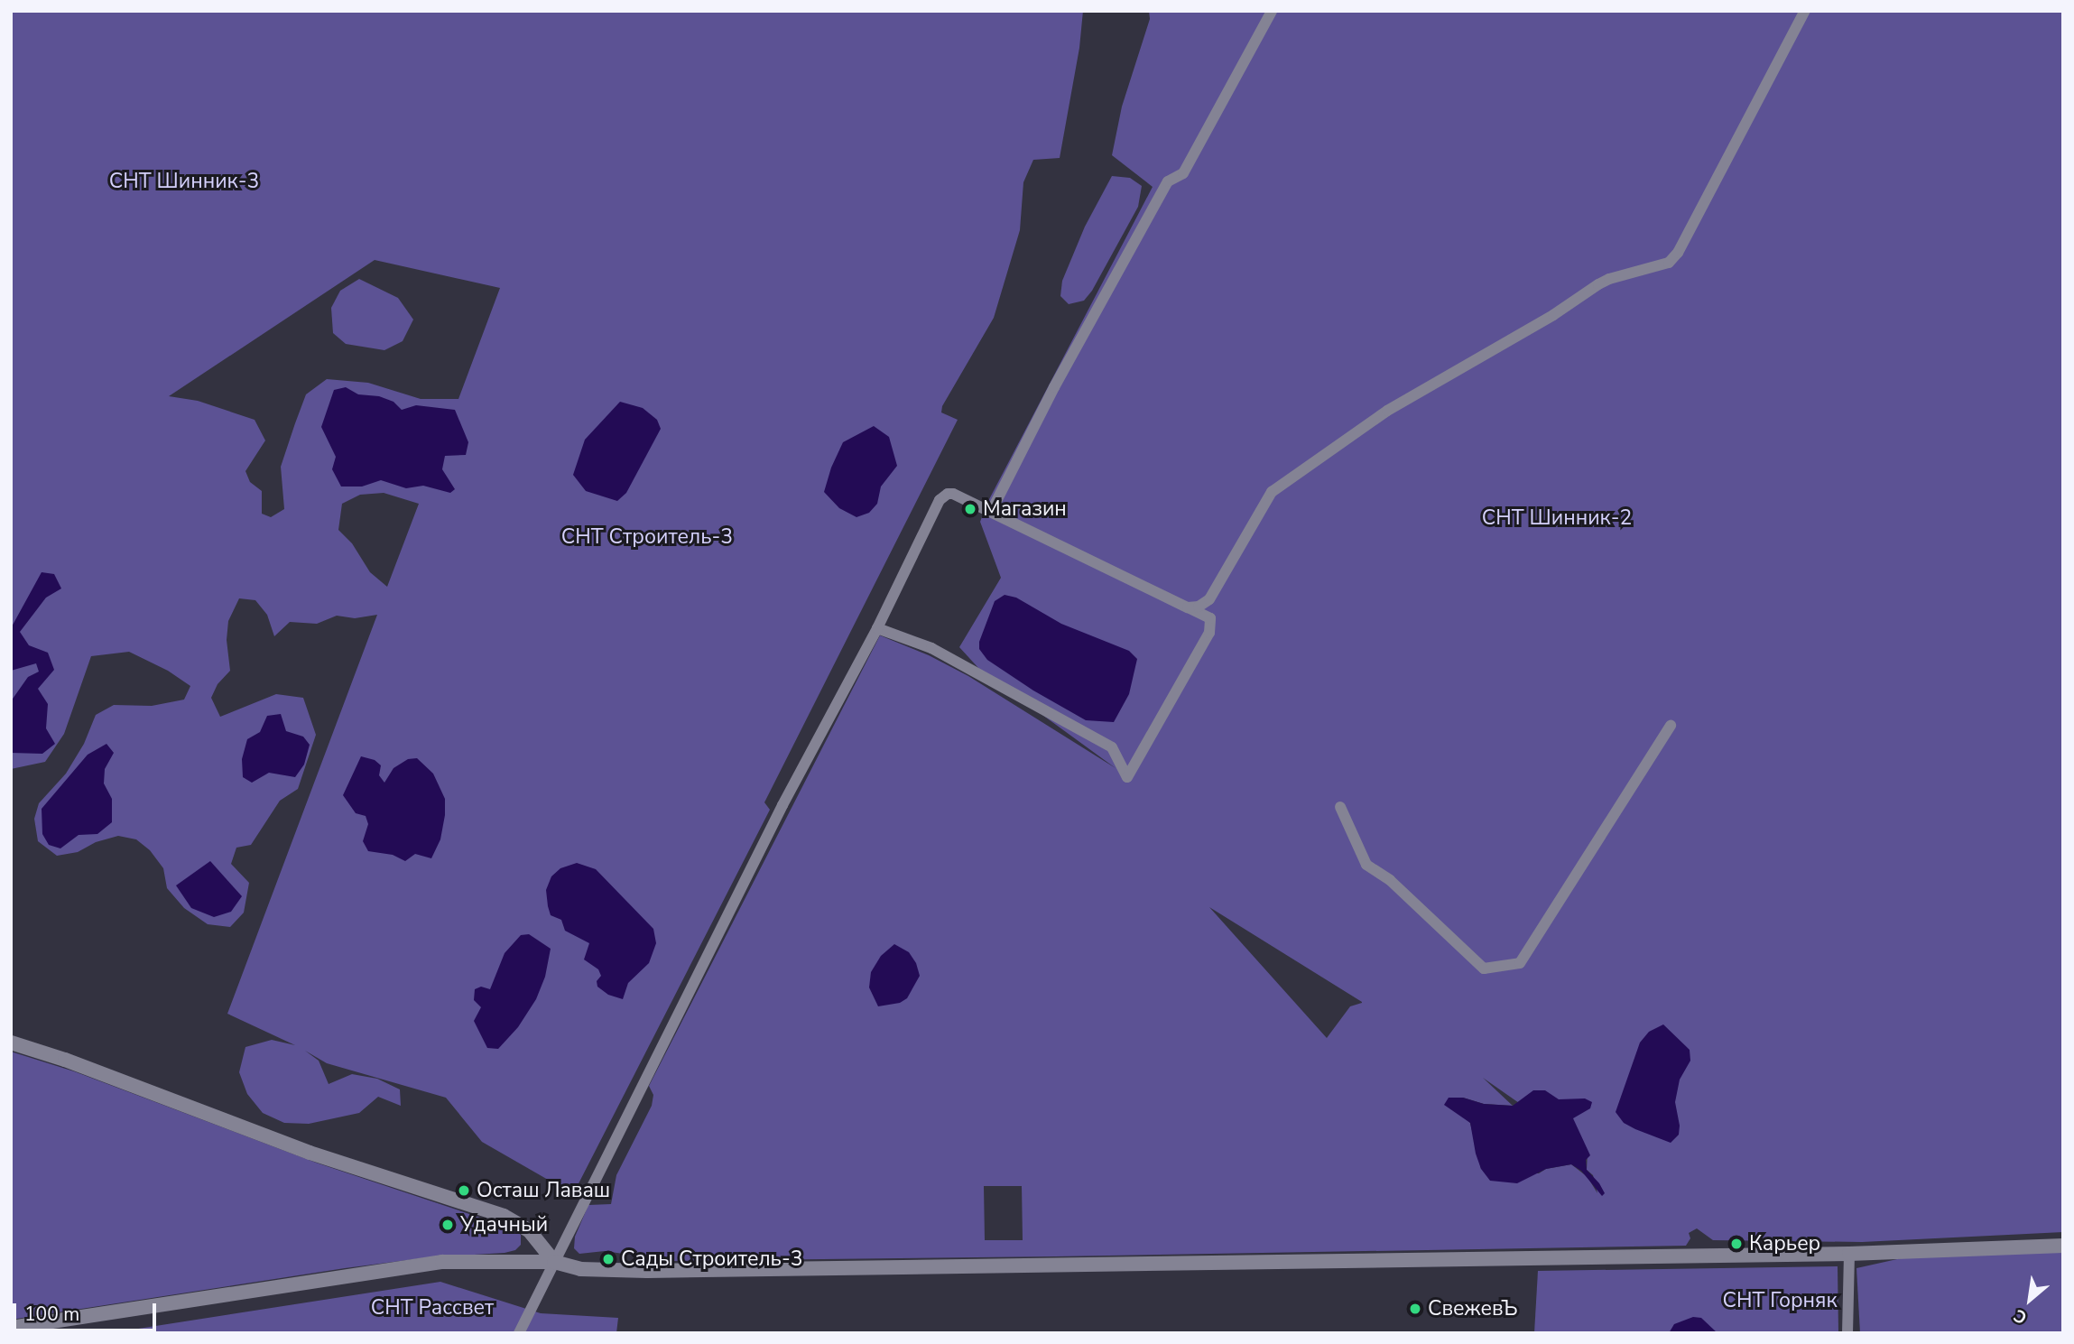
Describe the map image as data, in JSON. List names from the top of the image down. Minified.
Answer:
{"parks":["СНТ Шинник-3","СНТ Шинник-2","СНТ Строитель-3","СНТ Горняк","СНТ Рассвет"],"places":["Магазин","Осташ Лаваш","Удачный","Карьер","Сады Строитель-3","СвежевЪ"],"scale_bar":"100 m","north":"bottom left"}
